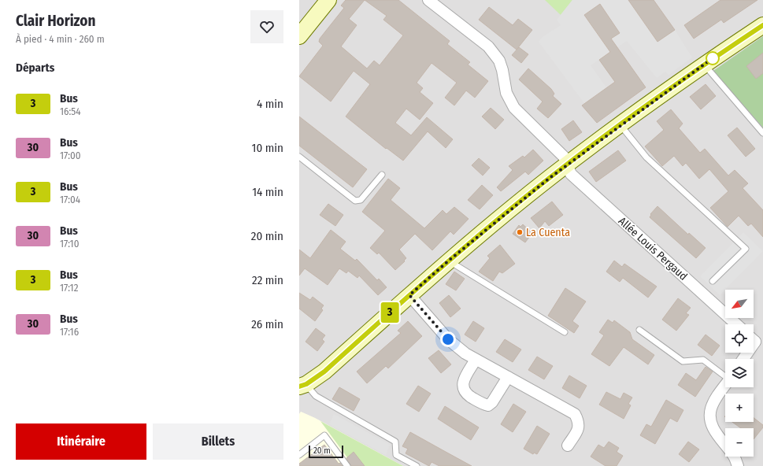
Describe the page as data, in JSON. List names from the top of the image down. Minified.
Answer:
{"streets":{"street":["Allée Louis Pergaud"]},"places":["La Cuenta"],"lines":["bus line 3"],"scale_bar":"20 m","north":"bottom left","page":{"heading":[["Clair Horizon","À pied · 4 min · 260 m"],"Départs"],"on_map":"3","list":[{"mark":"3","name":"Bus","note":"16:54","value":"4 min"},{"mark":"30","name":"Bus","note":"17:00","value":"10 min"},{"mark":"3","name":"Bus","note":"17:04","value":"14 min"},{"mark":"30","name":"Bus","note":"17:10","value":"20 min"},{"mark":"3","name":"Bus","note":"17:12","value":"22 min"},{"mark":"30","name":"Bus","note":"17:16","value":"26 min"}],"map_buttons":["+","−"],"buttons":["Itinéraire","Billets"],"scale":"20 m"}}
